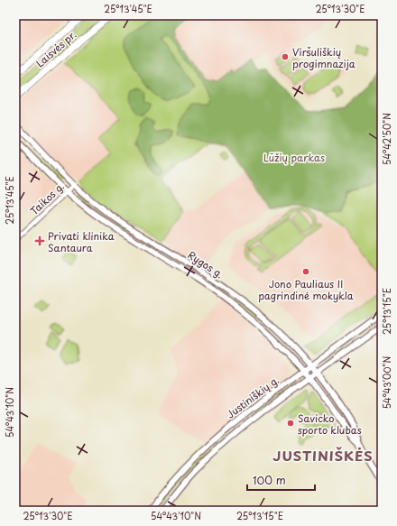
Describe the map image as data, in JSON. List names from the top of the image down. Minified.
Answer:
{"streets":{"main road":["Laisvės pr.","Rygos g.","Justiniškių g."],"street":["Taikos g."]},"crossings":[["Taikos g.","Rygos g."],["Rygos g.","Justiniškių g."]],"districts":["JUSTINIŠKĖS"],"parks":["Lūžių parkas"],"places":{"other":["Viršuliškių progimnazija","Jono Pauliaus II pagrindinė mokykla","Savicko sporto klubas"],"health":["Privati klinika Santaura"]},"scale_bar":"100 m","coordinates":["25°13'45\"E","25°13'30\"E","54°42'50\"N","25°13'15\"E","54°43'00\"N","54°43'10\"N"]}
